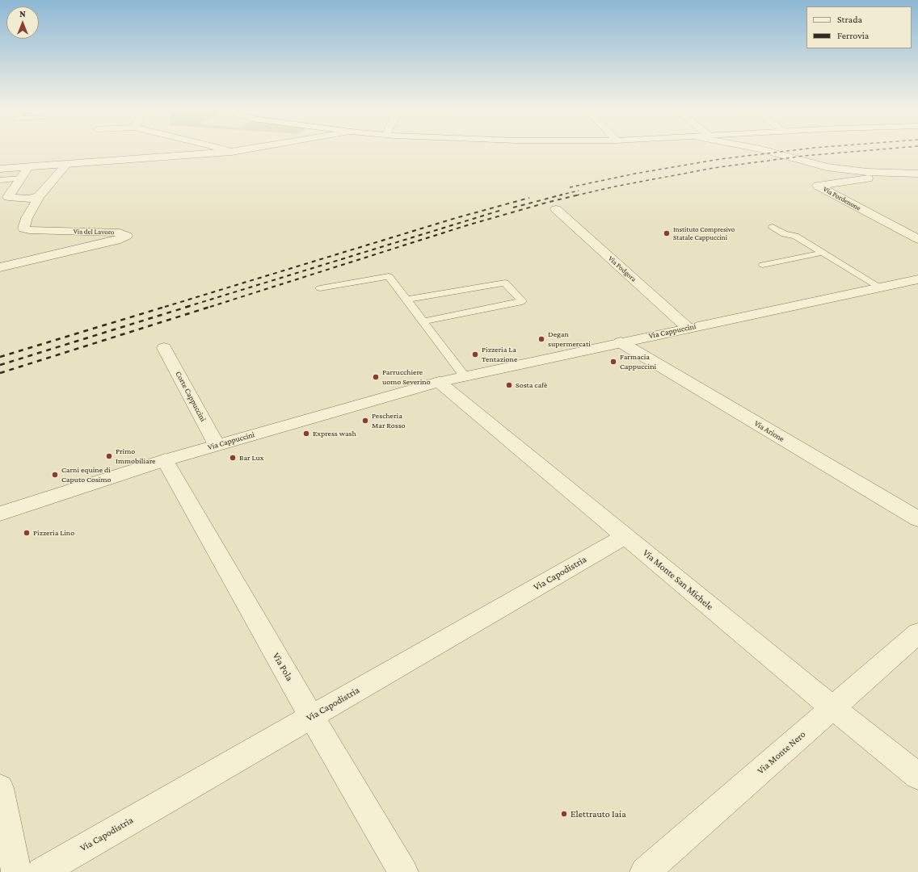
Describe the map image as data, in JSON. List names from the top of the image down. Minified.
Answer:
{"streets":{"street":["Via Pordenone","Via del Lavoro","Via Podgora","Via Cappuccini","Corte Cappuccini","Via Arione","Via Capodistria","Via Monte San Michele","Via Pola","Via Monte Nero"]},"crossings":[["Via Podgora","Via Cappuccini"],["Via Cappuccini","Corte Cappuccini"],["Via Cappuccini","Via Arione"],["Via Cappuccini","Via Monte San Michele"],["Via Cappuccini","Via Pola"],["Via Capodistria","Via Monte San Michele"],["Via Capodistria","Via Pola"],["Via Monte San Michele","Via Monte Nero"]],"places":["Instituto Compresivo Statale Cappuccini","Degan supermercati","Pizzeria La Tentazione","Farmacia Cappuccini","Parrucchiere uomo Severino","Sosta cafè","Pescheria Mar Rosso","Express wash","Primo Immobiliare","Bar Lux","Carni equine di Caputo Cosimo","Pizzeria Lino","Elettrauto Iaia"],"legend":["Strada","Ferrovia"],"north":"top"}
